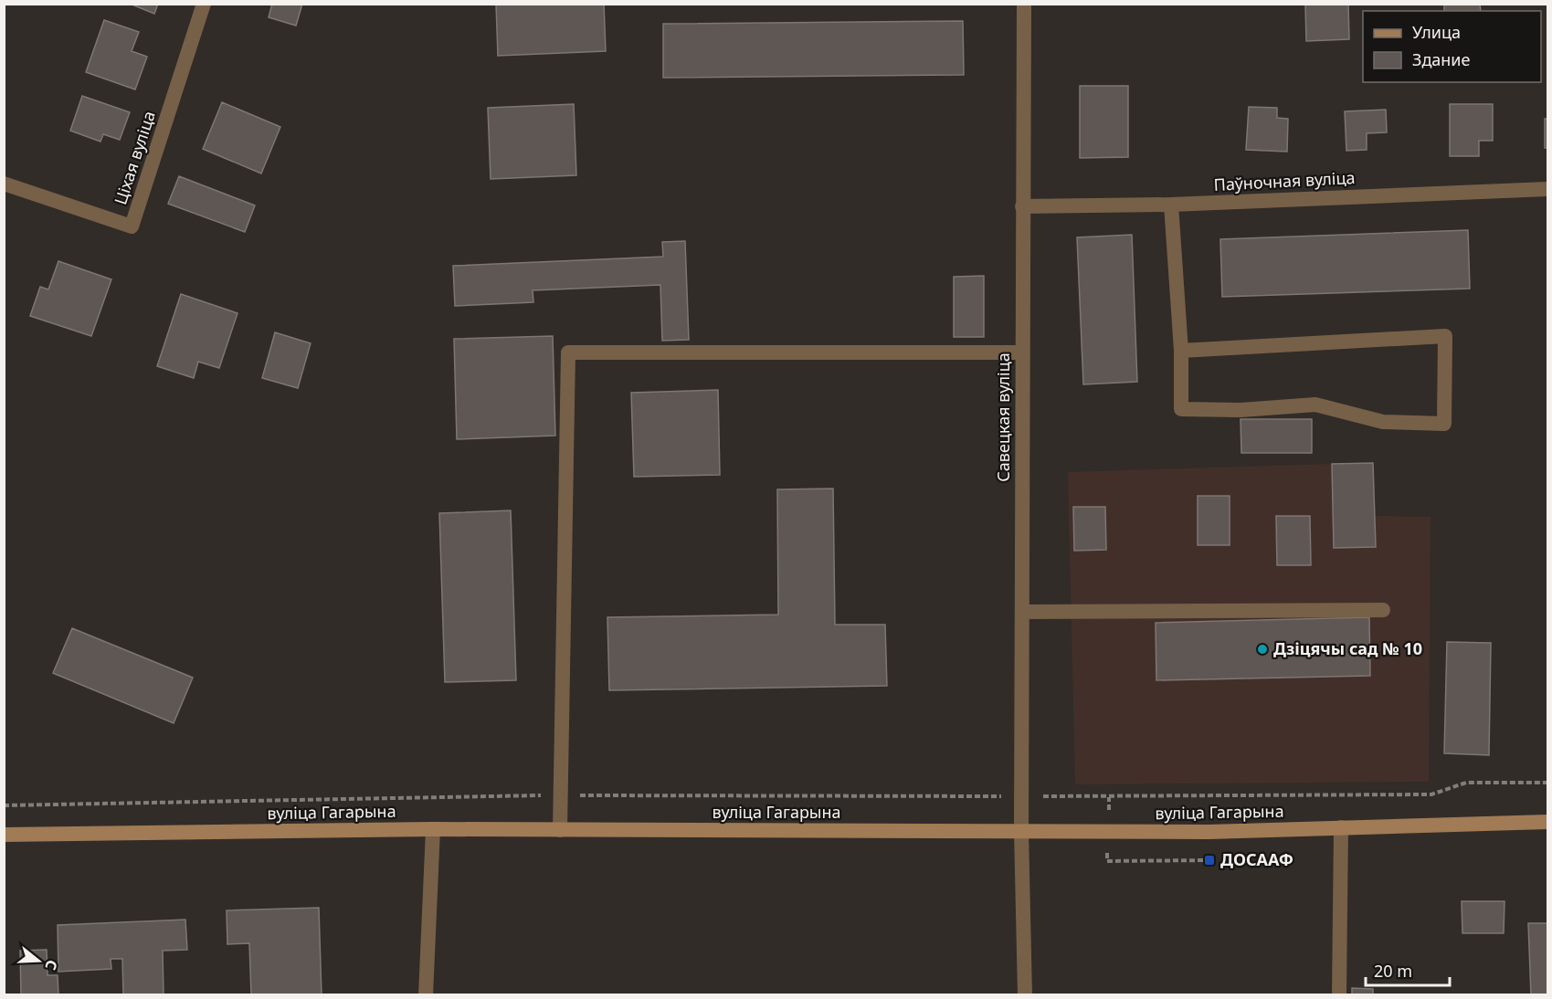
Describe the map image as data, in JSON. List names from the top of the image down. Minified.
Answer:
{"streets":{"main road":["вуліца Гагарына"],"street":["Ціхая вуліца","Паўночная вуліца","Савецкая вуліца"]},"crossings":[["Паўночная вуліца","Савецкая вуліца"],["Савецкая вуліца","вуліца Гагарына"]],"places":{"other":["Дзіцячы сад № 10"],"transit":["ДОСААФ"]},"legend":["Улица","Здание"],"scale_bar":"20 m","north":"right"}
